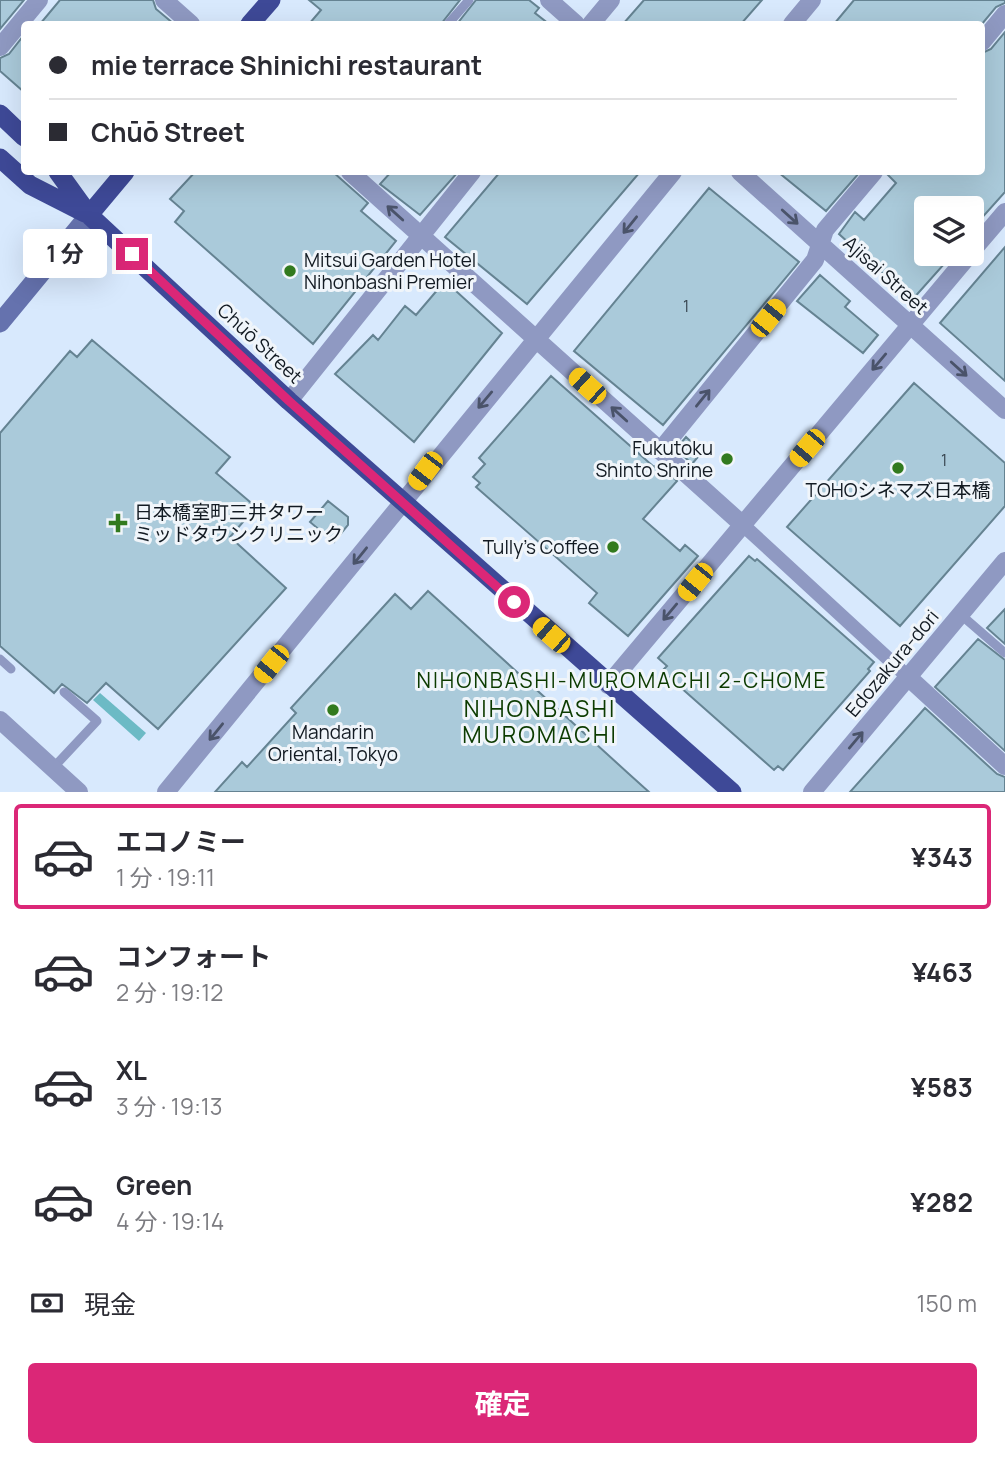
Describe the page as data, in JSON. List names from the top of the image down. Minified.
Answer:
{"streets":{"highway":["Chūō Street"],"street":["Ajisai Street","Edozakura-dori"]},"one_way":["Ajisai Street","Edozakura-dori"],"districts":["NIHONBASHI-MUROMACHI 2-CHOME","NIHONBASHI MUROMACHI"],"places":{"other":["Mitsui Garden Hotel Nihonbashi Premier","Fukutoku Shinto Shrine","TOHOシネマズ日本橋","Tully's Coffee","Mandarin Oriental, Tokyo"],"health":["日本橋室町三井タワー ミッドタウンクリニック"]},"house_numbers":["1","1"],"page":{"banner":["mie terrace Shinichi restaurant","Chūō Street"],"bubble":"1 分","list":[{"name":"エコノミー","note":"1 分 · 19:11","value":"¥343"},{"name":"コンフォート","note":"2 分 · 19:12","value":"¥463"},{"name":"XL","note":"3 分 · 19:13","value":"¥583"},{"name":"Green","note":"4 分 · 19:14","value":"¥282"}],"pay":["現金","150 m"],"buttons":"確定"}}
